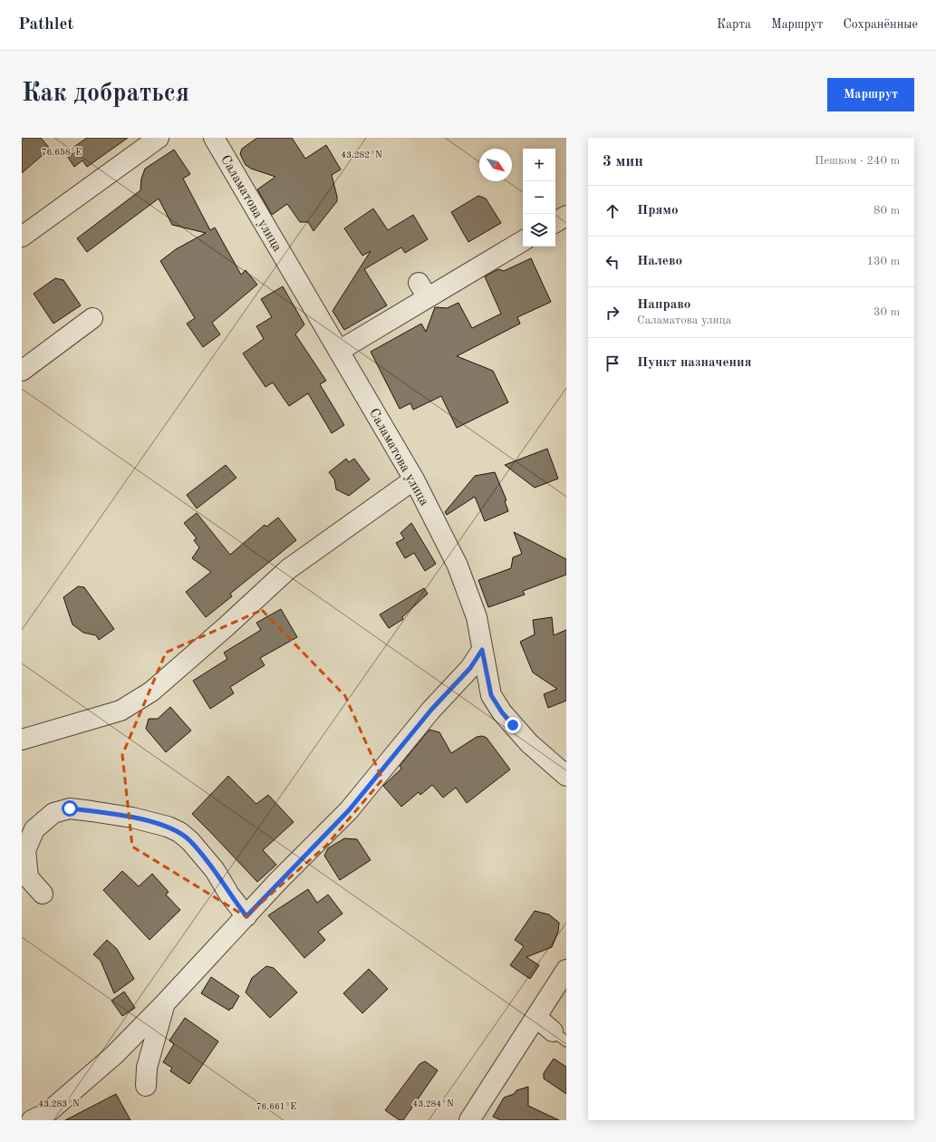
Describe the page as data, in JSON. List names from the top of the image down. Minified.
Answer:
{"streets":{"street":["Саламатова улица"]},"north":"bottom right","page":{"header":"Pathlet","nav":["Карта","Маршрут","Сохранённые"],"buttons":"Маршрут","title":"Как добраться","heading":["3 мин","Пешком · 240 m"],"map_buttons":["+","−"],"list":[["Прямо","80 m"],["Налево","130 m"],["Направо","Саламатова улица","30 m"],"Пункт назначения"]},"coordinates":["76.658°E","43.282°N","43.283°N","43.284°N","76.661°E"]}
